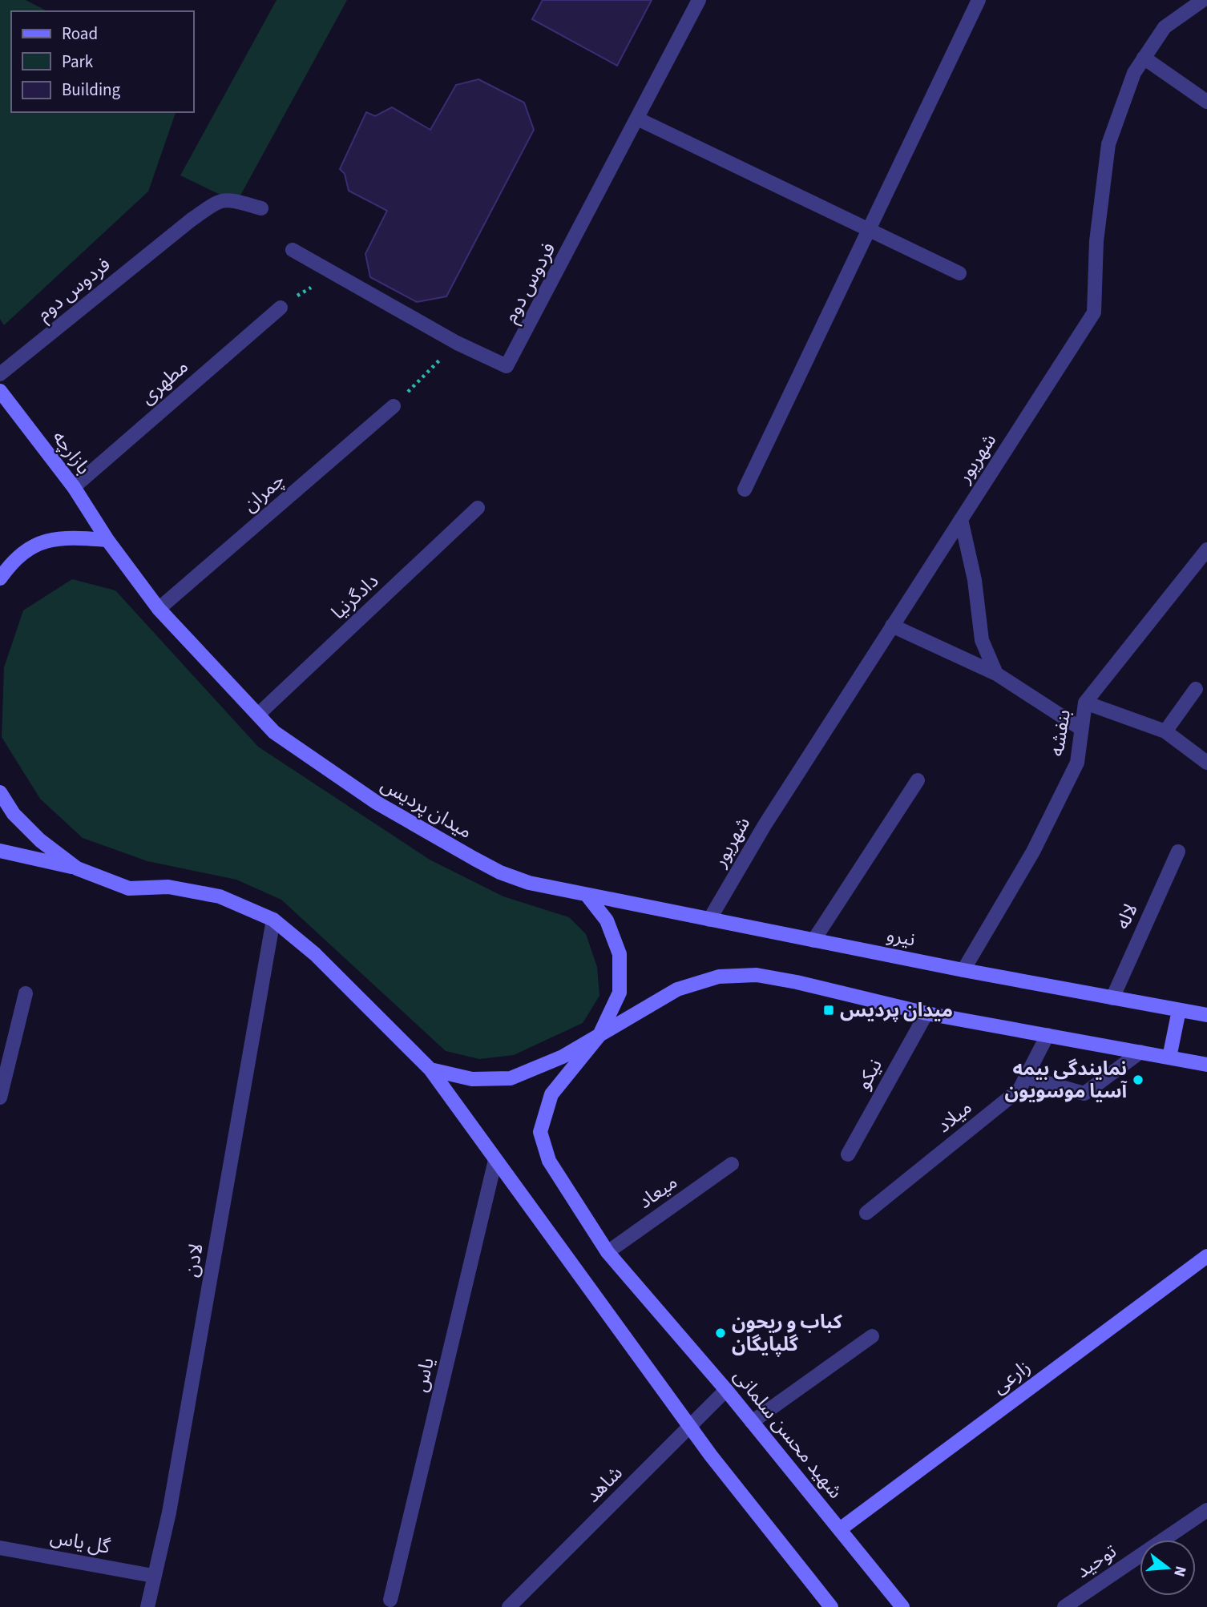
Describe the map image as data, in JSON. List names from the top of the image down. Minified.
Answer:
{"streets":{"main road":["بازارچه","میدان پردیس","نیرو","زارعی","شهید محسن سلمانی"],"street":["فردوس دوم","مطهری","شهریور","چمران","دادگرنیا","بنفشه","لاله","نیکو","میلاد","میعاد","لادن","یاس","شاهد","گل یاس","توحید"]},"crossings":[["مطهری","بازارچه"],["بازارچه","میدان پردیس"],["شهریور","نیرو"],["چمران","میدان پردیس"],["دادگرنیا","میدان پردیس"],["بنفشه","نیرو"],["میدان پردیس","نیرو"],["لاله","نیرو"],["میعاد","شهید محسن سلمانی"],["لادن","گل یاس"],["زارعی","شهید محسن سلمانی"],["شهید محسن سلمانی","شاهد"]],"places":{"transit":["میدان پردیس"],"other":["نمایندگی بیمه آسیا موسویون","کباب و ریحون گلپایگان"]},"legend":["Road","Park","Building"],"north":"right"}
